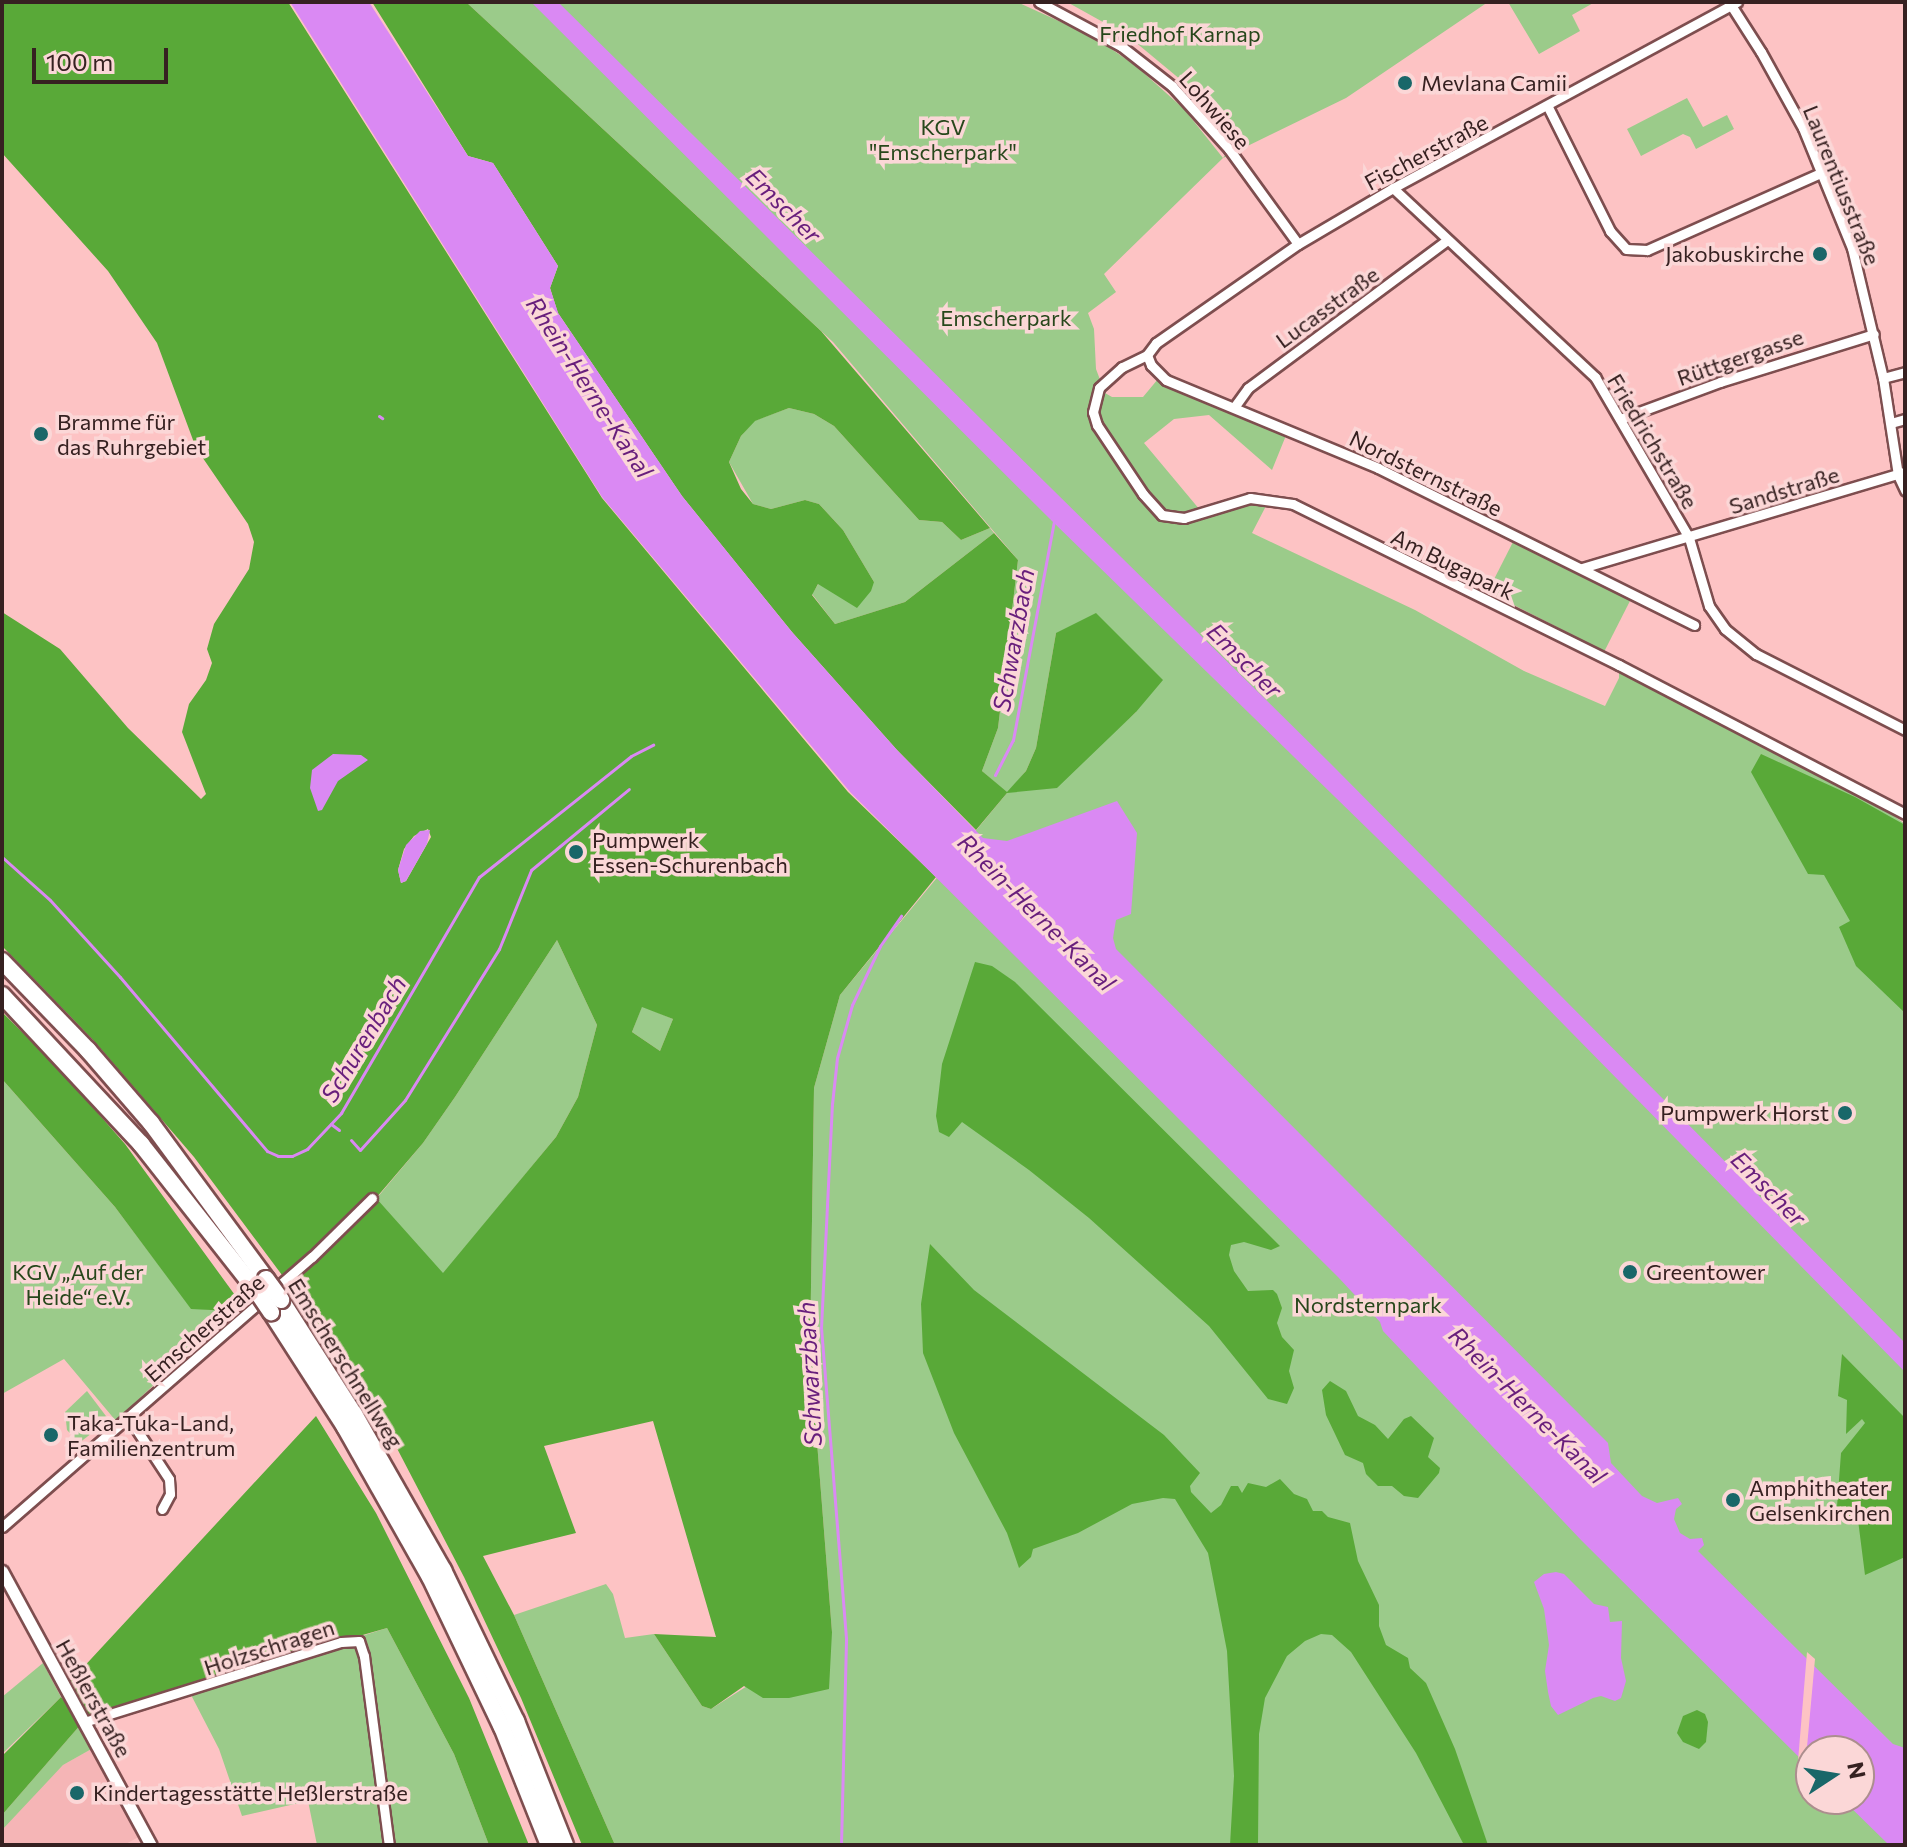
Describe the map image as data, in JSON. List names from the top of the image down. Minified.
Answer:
{"streets":{"highway":["Emscherschnellweg"],"street":["Lohwiese","Fischerstraße","Laurentiusstraße","Lucasstraße","Rüttgergasse","Friedrichstraße","Nordsternstraße","Sandstraße","Am Bugapark","Emscherstraße","Holzschragen","Heßlerstraße"]},"crossings":[["Lohwiese","Fischerstraße"],["Fischerstraße","Laurentiusstraße"],["Fischerstraße","Friedrichstraße"],["Fischerstraße","Nordsternstraße"],["Fischerstraße","Am Bugapark"],["Laurentiusstraße","Rüttgergasse"],["Laurentiusstraße","Sandstraße"],["Lucasstraße","Friedrichstraße"],["Lucasstraße","Nordsternstraße"],["Rüttgergasse","Friedrichstraße"],["Friedrichstraße","Sandstraße"],["Nordsternstraße","Sandstraße"],["Nordsternstraße","Am Bugapark"],["Holzschragen","Heßlerstraße"]],"water":["Emscher","Rhein-Herne-Kanal","Schwarzbach","Schurenbach"],"parks":["Friedhof Karnap","KGV \"Emscherpark\"","Emscherpark","KGV „Auf der Heide“ e.V.","Nordsternpark"],"places":["Mevlana Camii","Jakobuskirche","Bramme für das Ruhrgebiet","Pumpwerk Essen-Schurenbach","Pumpwerk Horst","Greentower","Taka-Tuka-Land, Familienzentrum","Amphitheater Gelsenkirchen","Kindertagesstätte Heßlerstraße"],"scale_bar":"100 m","north":"right"}
